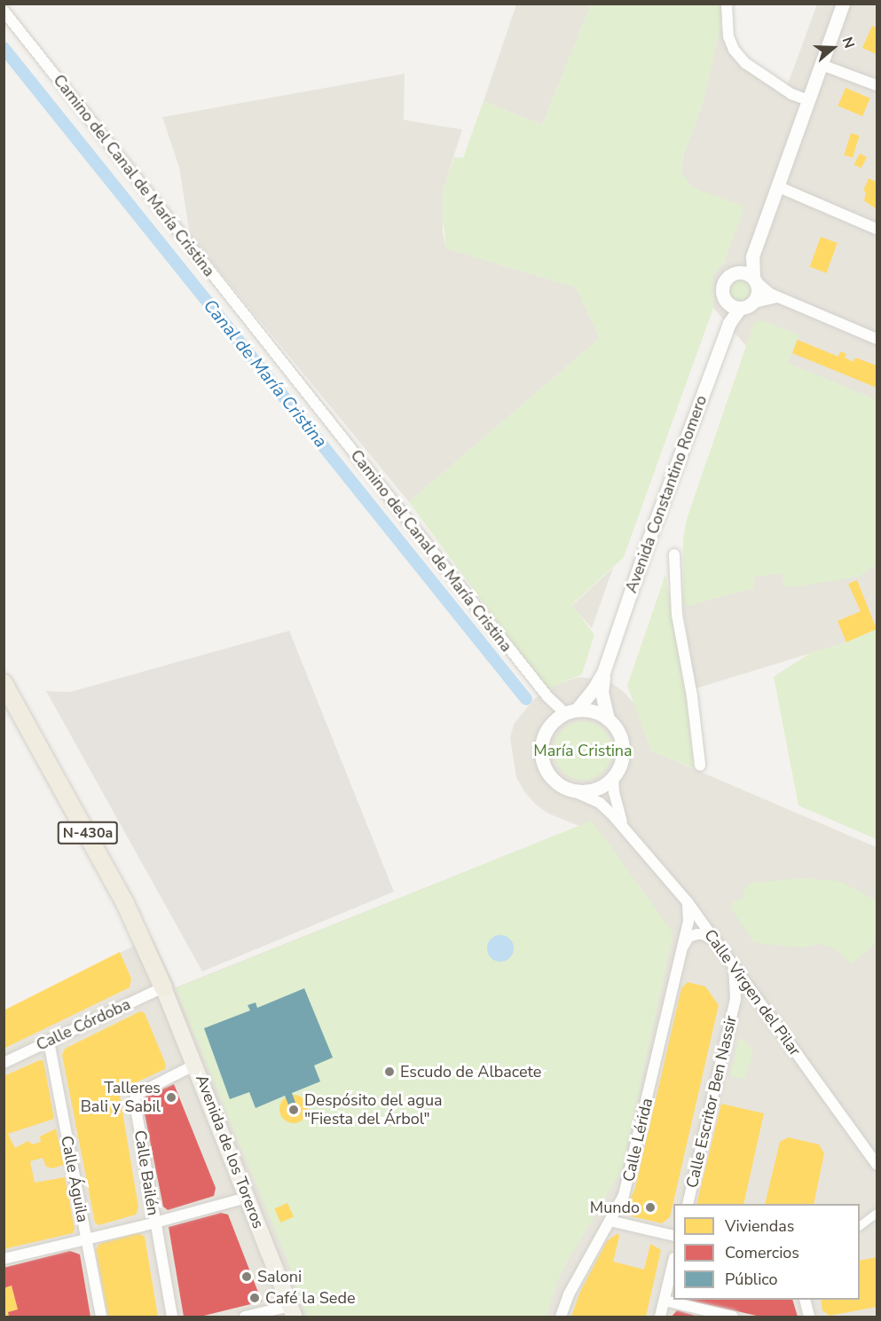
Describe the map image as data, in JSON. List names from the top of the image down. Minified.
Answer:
{"streets":{"highway":["N-430a"],"main road":["Avenida de los Toreros"],"street":["Camino del Canal de María Cristina","Avenida Constantino Romero","Calle Virgen del Pilar","Calle Córdoba","Calle Escritor Ben Nassir","Calle Lérida","Calle Bailén","Calle Águila"]},"crossings":[["Camino del Canal de María Cristina","Avenida Constantino Romero"],["Camino del Canal de María Cristina","Calle Virgen del Pilar"],["Avenida Constantino Romero","Calle Virgen del Pilar"],["N-430a","Calle Córdoba"],["N-430a","Avenida de los Toreros"],["Calle Virgen del Pilar","Calle Escritor Ben Nassir"],["Calle Virgen del Pilar","Calle Lérida"],["Calle Córdoba","Avenida de los Toreros"],["Calle Córdoba","Calle Águila"],["Avenida de los Toreros","Calle Bailén"]],"water":["Canal de María Cristina"],"parks":["María Cristina"],"places":["Escudo de Albacete","Talleres Bali y Sabil","Despósito del agua \"Fiesta del Árbol\"","Mundo","Saloni","Café la Sede"],"legend":["Viviendas","Comercios","Público"],"north":"right"}
